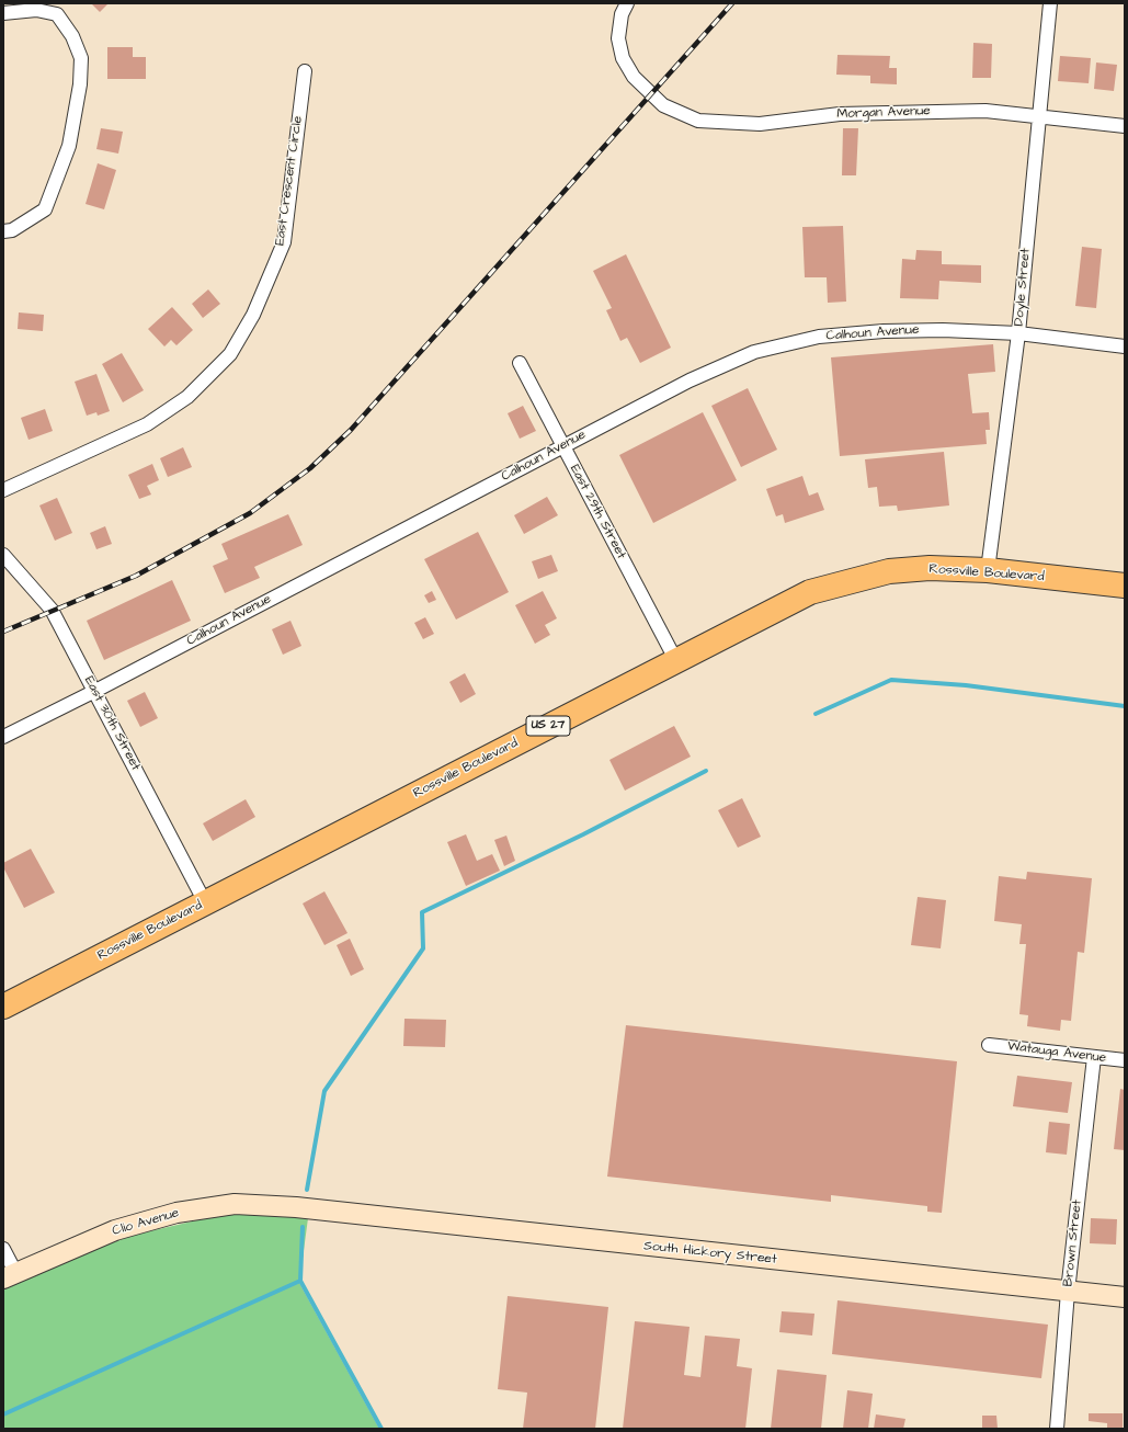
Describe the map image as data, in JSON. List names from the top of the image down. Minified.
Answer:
{"streets":{"highway":["Rossville Boulevard","US 27"],"street":["Morgan Avenue","East Crescent Circle","Doyle Street","Calhoun Avenue","East 29th Street","East 30th Street","Watauga Avenue","Clio Avenue","Brown Street","South Hickory Street"]},"crossings":[["Morgan Avenue","Doyle Street"],["Doyle Street","Calhoun Avenue"],["Doyle Street","Rossville Boulevard"],["Calhoun Avenue","East 29th Street"],["Calhoun Avenue","East 30th Street"],["East 29th Street","Rossville Boulevard"],["Rossville Boulevard","East 30th Street"],["Watauga Avenue","Brown Street"],["Clio Avenue","South Hickory Street"],["Brown Street","South Hickory Street"]]}
